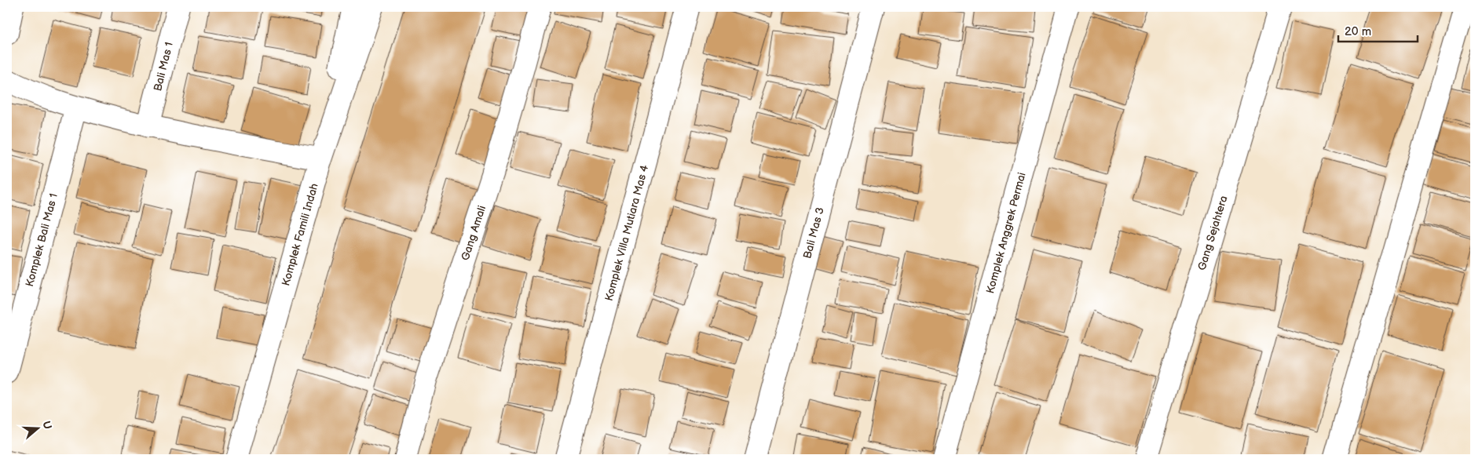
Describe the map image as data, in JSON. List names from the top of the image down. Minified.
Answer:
{"streets":{"street":["Bali Mas 1","Gang Amali","Komplek Villa Mutiara Mas 4","Bali Mas 3","Komplek Anggrek Permai","Gang Sejahtera","Komplek Famili Indah","Komplek Bali Mas 1"]},"scale_bar":"20 m","north":"right"}
